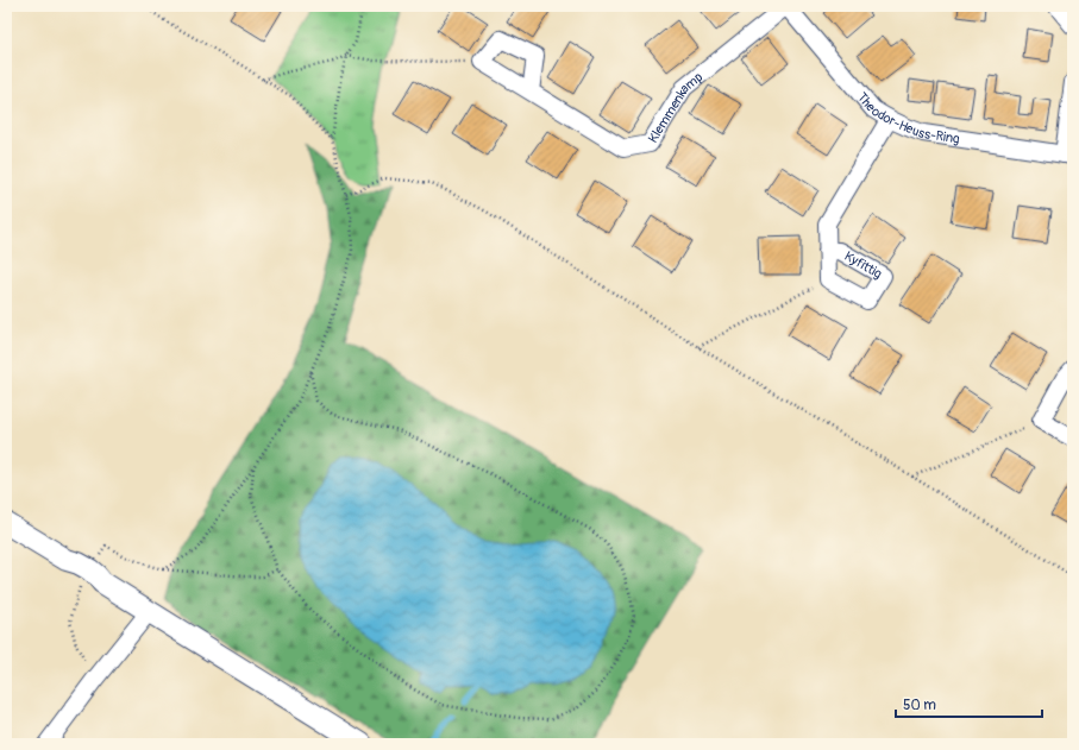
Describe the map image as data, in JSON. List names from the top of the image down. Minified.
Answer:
{"streets":{"street":["Klemmenkamp","Theodor-Heuss-Ring","Kyfittig"]},"crossings":[["Klemmenkamp","Theodor-Heuss-Ring"],["Theodor-Heuss-Ring","Kyfittig"]],"scale_bar":"50 m"}
